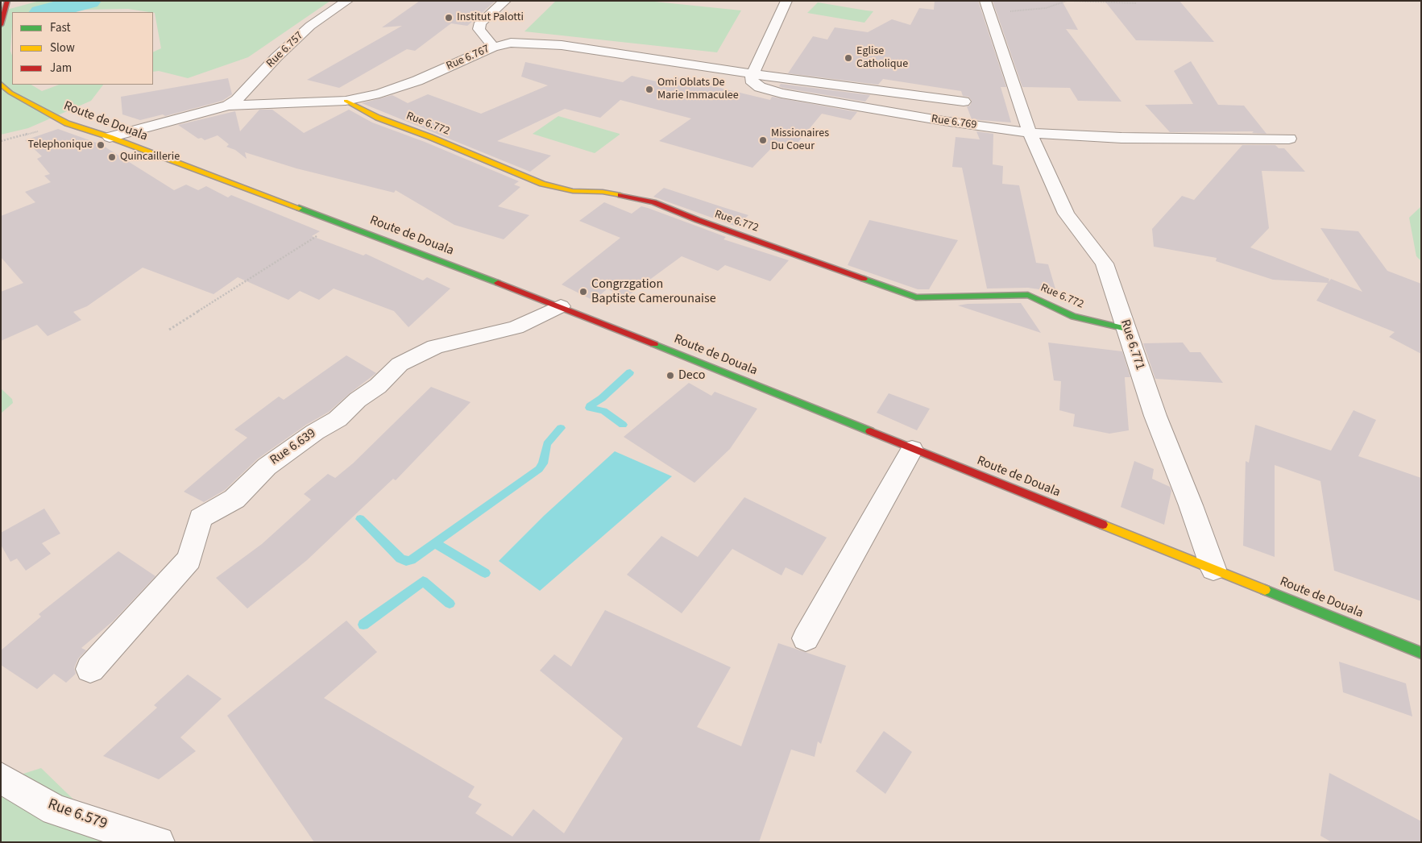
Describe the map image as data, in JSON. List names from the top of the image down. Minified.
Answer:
{"streets":{"main road":["Route de Douala","Rue 6.772"],"street":["Rue 6.757","Rue 6.767","Rue 6.769","Rue 6.771","Rue 6.639","Rue 6.579"]},"crossings":[["Rue 6.757","Rue 6.767"],["Rue 6.767","Route de Douala"],["Rue 6.767","Rue 6.769"],["Rue 6.767","Rue 6.772"],["Route de Douala","Rue 6.771"],["Route de Douala","Rue 6.639"],["Rue 6.769","Rue 6.771"],["Rue 6.772","Rue 6.771"]],"places":["Institut Palotti","Eglise Catholique","Omi Oblats De Marie Immaculee","Missionaires Du Coeur","Telephonique","Quincaillerie","Congrzgation Baptiste Camerounaise","Deco"],"legend":["Fast","Slow","Jam"]}
